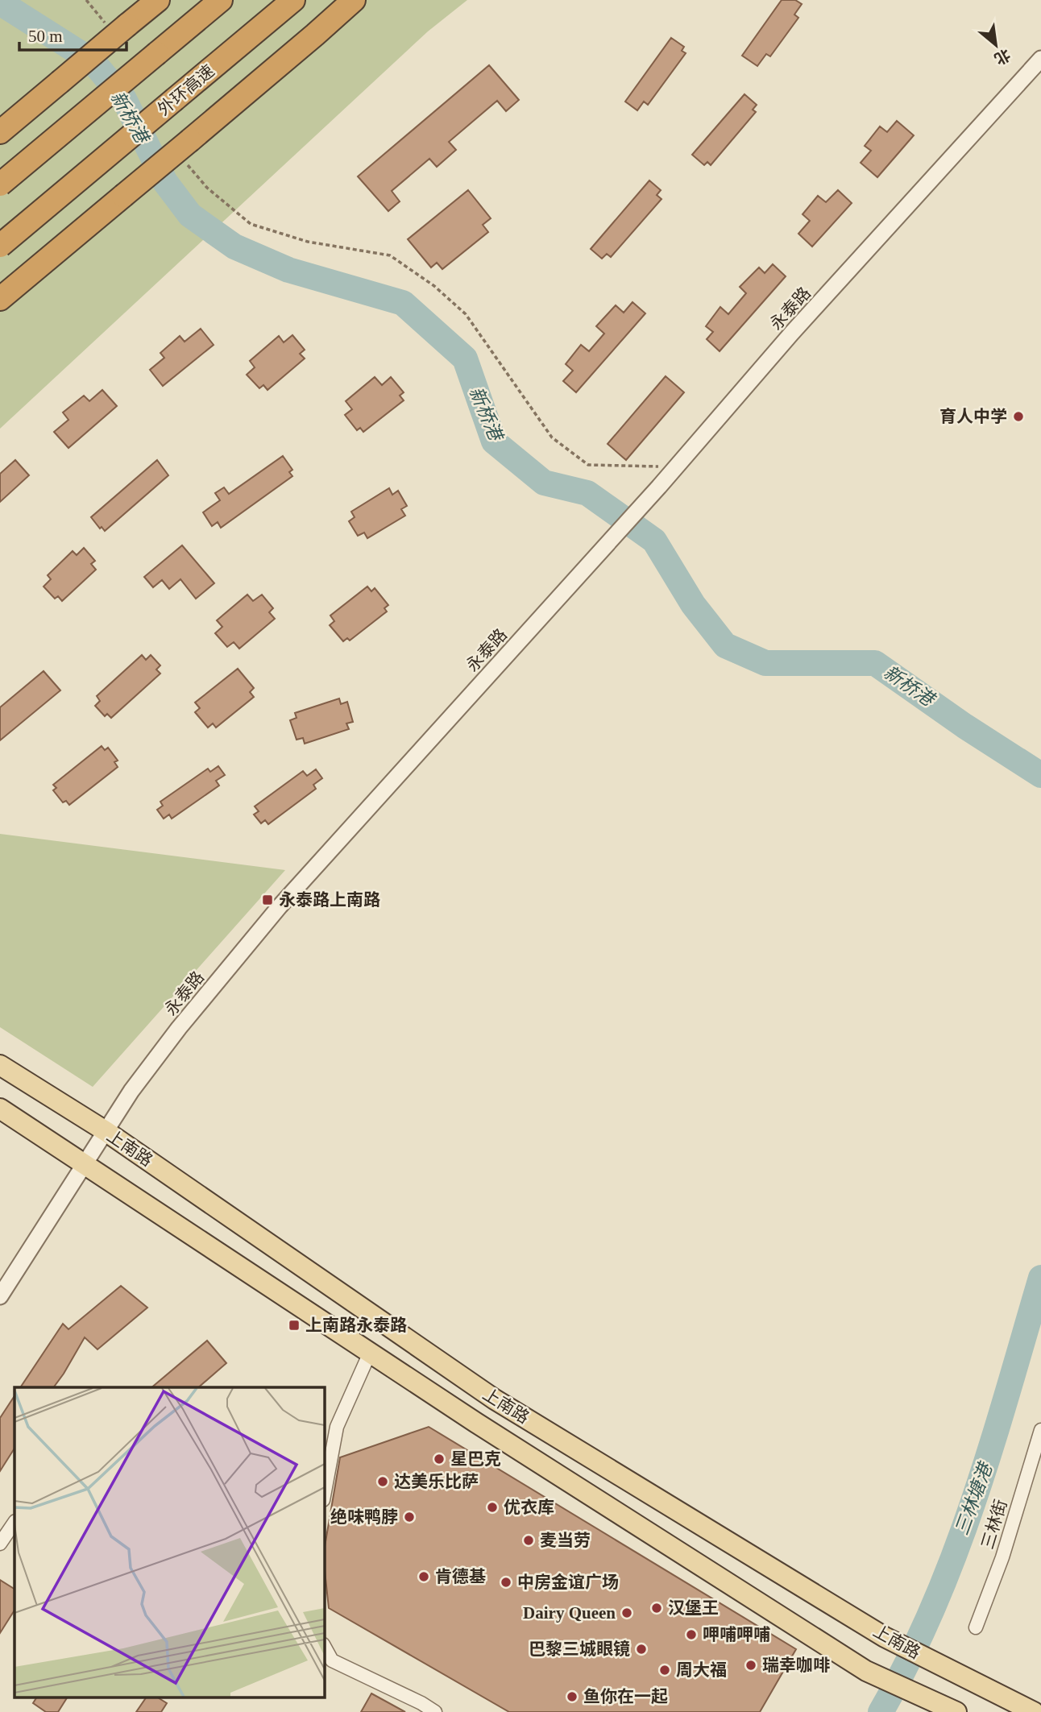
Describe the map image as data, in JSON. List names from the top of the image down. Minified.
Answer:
{"streets":{"highway":["外环高速"],"main road":["上南路"],"street":["永泰路","三林街"]},"crossings":[["永泰路","上南路"]],"water":["新桥港","三林塘港"],"places":{"other":["育人中学","星巴克","达美乐比萨","优衣库","绝味鸭脖","麦当劳","肯德基","中房金谊广场","汉堡王","Dairy Queen","呷哺呷哺","巴黎三城眼镜","瑞幸咖啡","周大福","鱼你在一起"],"transit":["永泰路上南路","上南路永泰路"]},"scale_bar":"50 m","north":"bottom right"}
